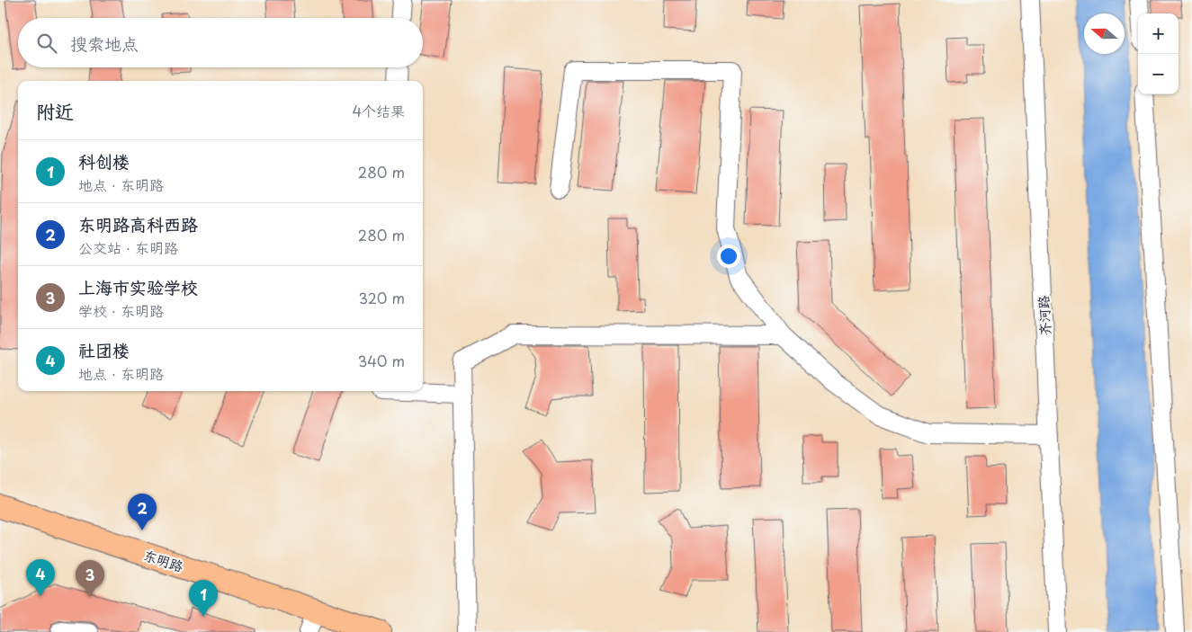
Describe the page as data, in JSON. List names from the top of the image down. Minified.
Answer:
{"streets":{"main road":["东明路"],"street":["齐河路"]},"north":"left","page":{"map_buttons":["+","−"],"search":"搜索地点","heading":["附近","4个结果"],"list":[{"mark":"1","name":"科创楼","note":"地点 · 东明路","value":"280 m"},{"mark":"2","name":"东明路高科西路","note":"公交站 · 东明路","value":"280 m"},{"mark":"3","name":"上海市实验学校","note":"学校 · 东明路","value":"320 m"},{"mark":"4","name":"社团楼","note":"地点 · 东明路","value":"340 m"}],"pins":["2","4","3","1"]}}
